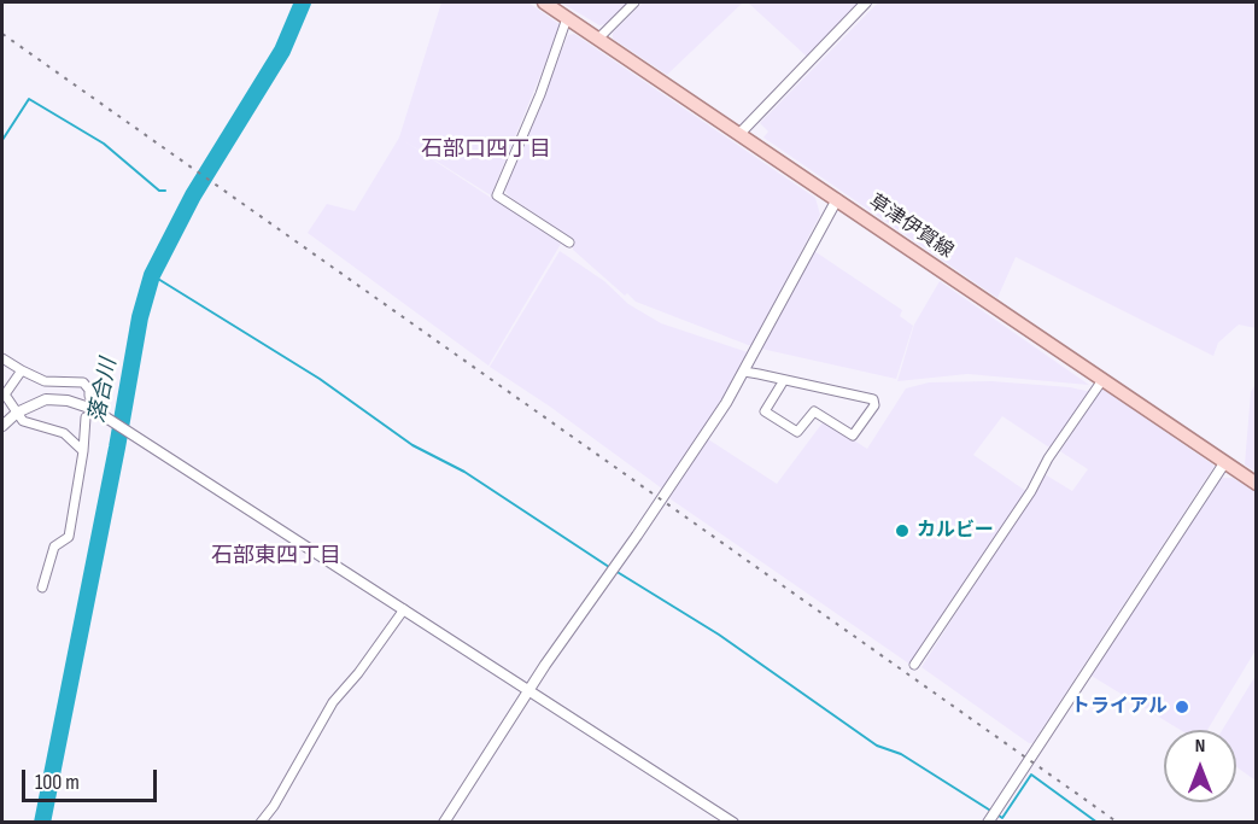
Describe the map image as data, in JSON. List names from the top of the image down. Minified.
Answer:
{"streets":{"main road":["草津伊賀線"]},"districts":["石部口四丁目","石部東四丁目"],"water":["落合川"],"places":["カルビー","トライアル"],"scale_bar":"100 m","north":"top"}
